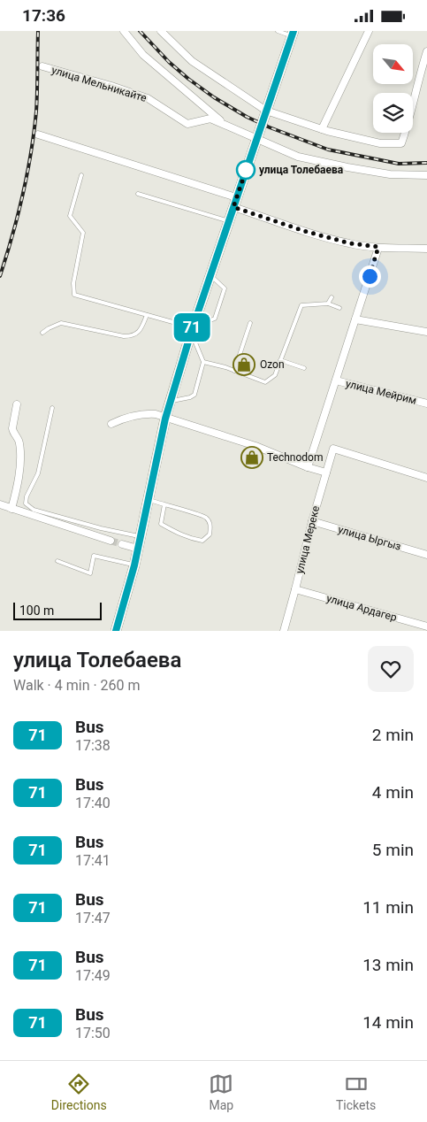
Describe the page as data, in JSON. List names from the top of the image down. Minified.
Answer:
{"streets":{"street":["улица Мельникайте","улица Мейрим","улица Ыргыз","улица Мереке","улица Ардагер"]},"crossings":[["улица Ыргыз","улица Мереке"],["улица Мереке","улица Ардагер"]],"places":{"other":["улица Толебаева"],"shop":["Ozon","Technodom"]},"lines":["bus line 71"],"scale_bar":"100 m","north":"bottom right","page":{"status":"17:36","on_map":"71","scale":"100 m","heading":["улица Толебаева","Walk · 4 min · 260 m"],"list":[{"mark":"71","name":"Bus","note":"17:38","value":"2 min"},{"mark":"71","name":"Bus","note":"17:40","value":"4 min"},{"mark":"71","name":"Bus","note":"17:41","value":"5 min"},{"mark":"71","name":"Bus","note":"17:47","value":"11 min"},{"mark":"71","name":"Bus","note":"17:49","value":"13 min"},{"mark":"71","name":"Bus","note":"17:50","value":"14 min"}],"tabs":["Directions","Map","Tickets"]}}
